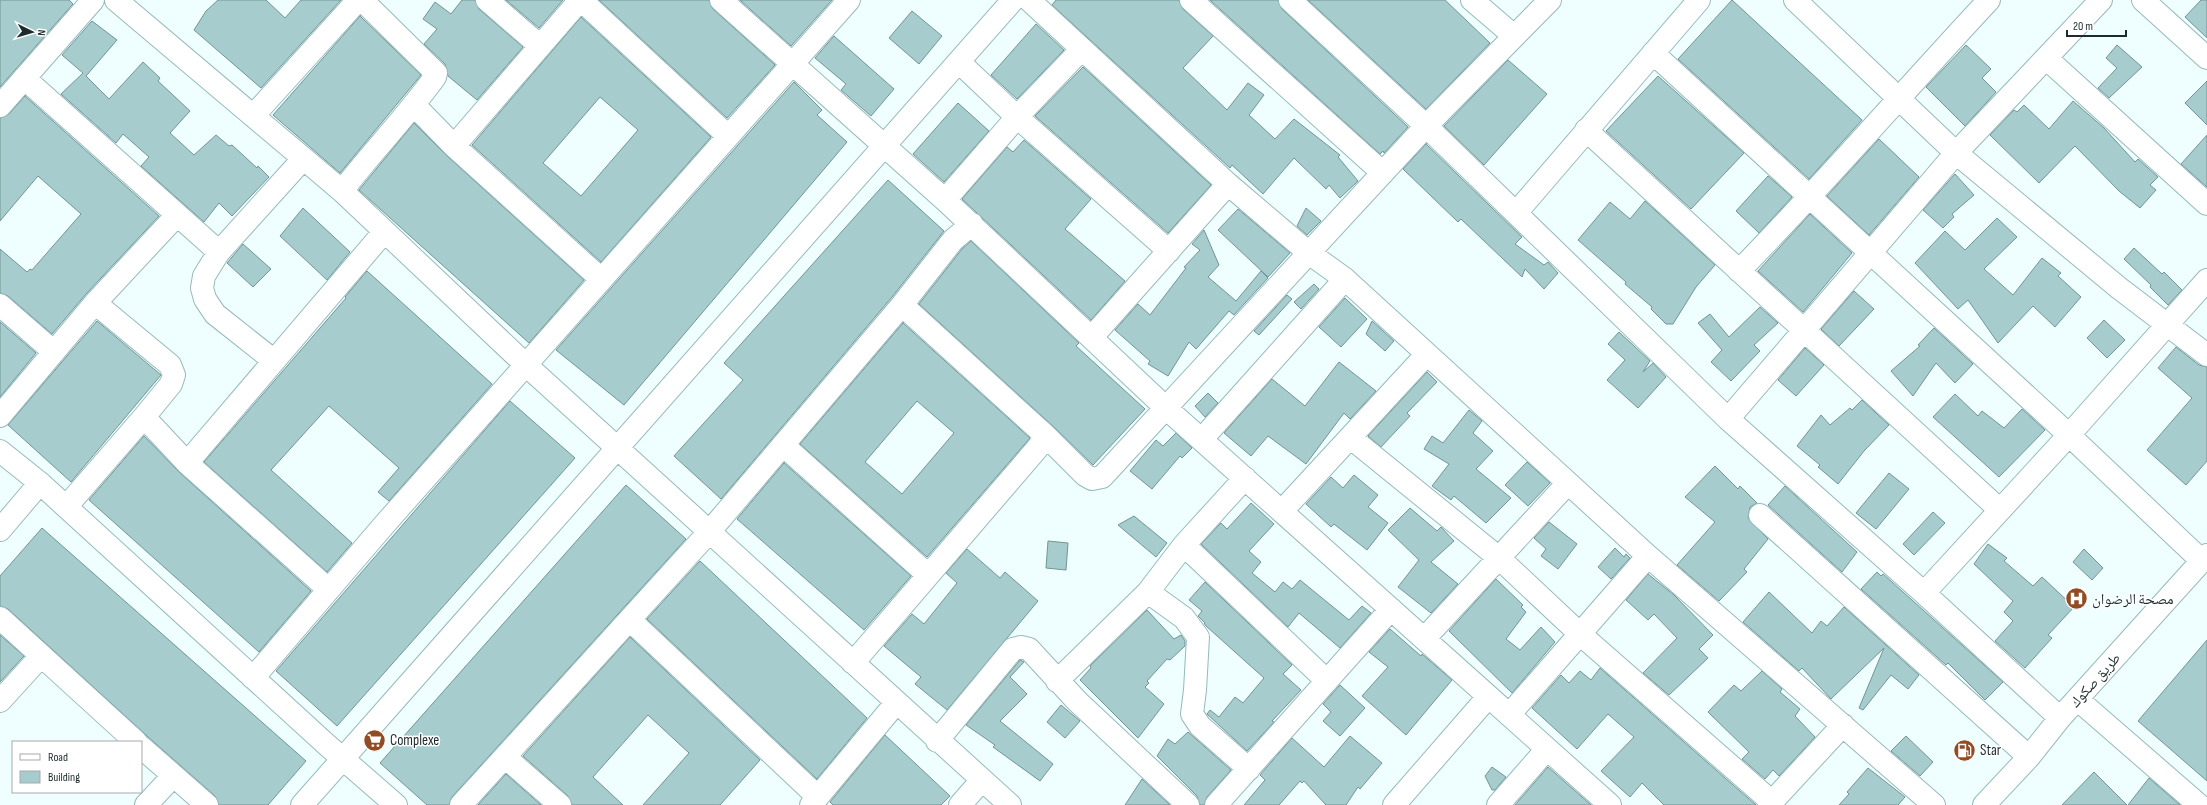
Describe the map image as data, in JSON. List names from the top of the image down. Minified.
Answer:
{"streets":{"street":["طريق صكوك"]},"places":{"hospital":["مصحة الرضوان"],"supermarket":["Complexe"],"fuel station":["Star"]},"legend":["Road","Building"],"scale_bar":"20 m","north":"right"}
